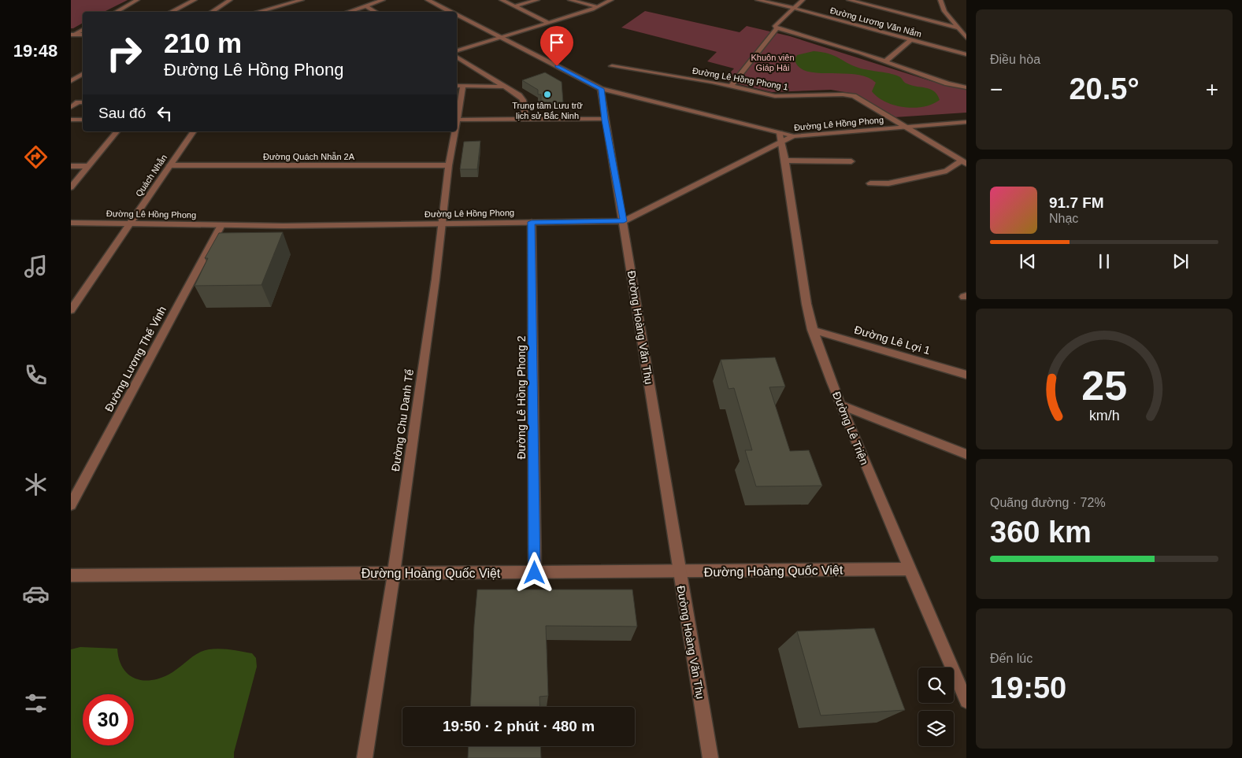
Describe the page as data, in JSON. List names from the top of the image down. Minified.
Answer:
{"streets":{"street":["Đường Lương Văn Nắm","Đường Lê Hồng Phong 1","Đường Lê Hồng Phong","Đường Quách Nhẫn 2A","Quách Nhẫn","Đường Hoàng Văn Thụ","Đường Lê Lợi 1","Đường Lương Thế Vinh","Đường Lê Hồng Phong 2","Đường Chu Danh Tể","Đường Lê Triện","Đường Hoàng Quốc Việt"]},"crossings":[["Đường Lê Hồng Phong 1","Đường Lê Hồng Phong"],["Đường Lê Hồng Phong","Quách Nhẫn"],["Đường Lê Hồng Phong","Đường Hoàng Văn Thụ"],["Đường Lê Hồng Phong","Đường Lương Thế Vinh"],["Đường Lê Hồng Phong","Đường Lê Hồng Phong 2"],["Đường Lê Hồng Phong","Đường Chu Danh Tể"],["Đường Lê Hồng Phong","Đường Lê Triện"],["Đường Quách Nhẫn 2A","Quách Nhẫn"],["Đường Quách Nhẫn 2A","Đường Chu Danh Tể"],["Đường Hoàng Văn Thụ","Đường Hoàng Quốc Việt"],["Đường Lê Lợi 1","Đường Lê Triện"],["Đường Lê Hồng Phong 2","Đường Hoàng Quốc Việt"],["Đường Chu Danh Tể","Đường Hoàng Quốc Việt"],["Đường Lê Triện","Đường Hoàng Quốc Việt"]],"parks":["Khuôn viên Giáp Hải"],"places":["Trung tâm Lưu trữ lịch sử Bắc Ninh"],"page":{"tabs":"19:48","tile":["Điều hòa",["Quãng đường · 72%","360 km"],["Đến lúc","19:50"]],"turn":["210 m","Đường Lê Hồng Phong"],"heat":["−","20.5°","+"],"then":"Sau đó","song":["91.7 FM","Nhạc"],"limit":"30","trip":"19:50 · 2 phút · 480 m","gauge":["25","km/h"]}}
